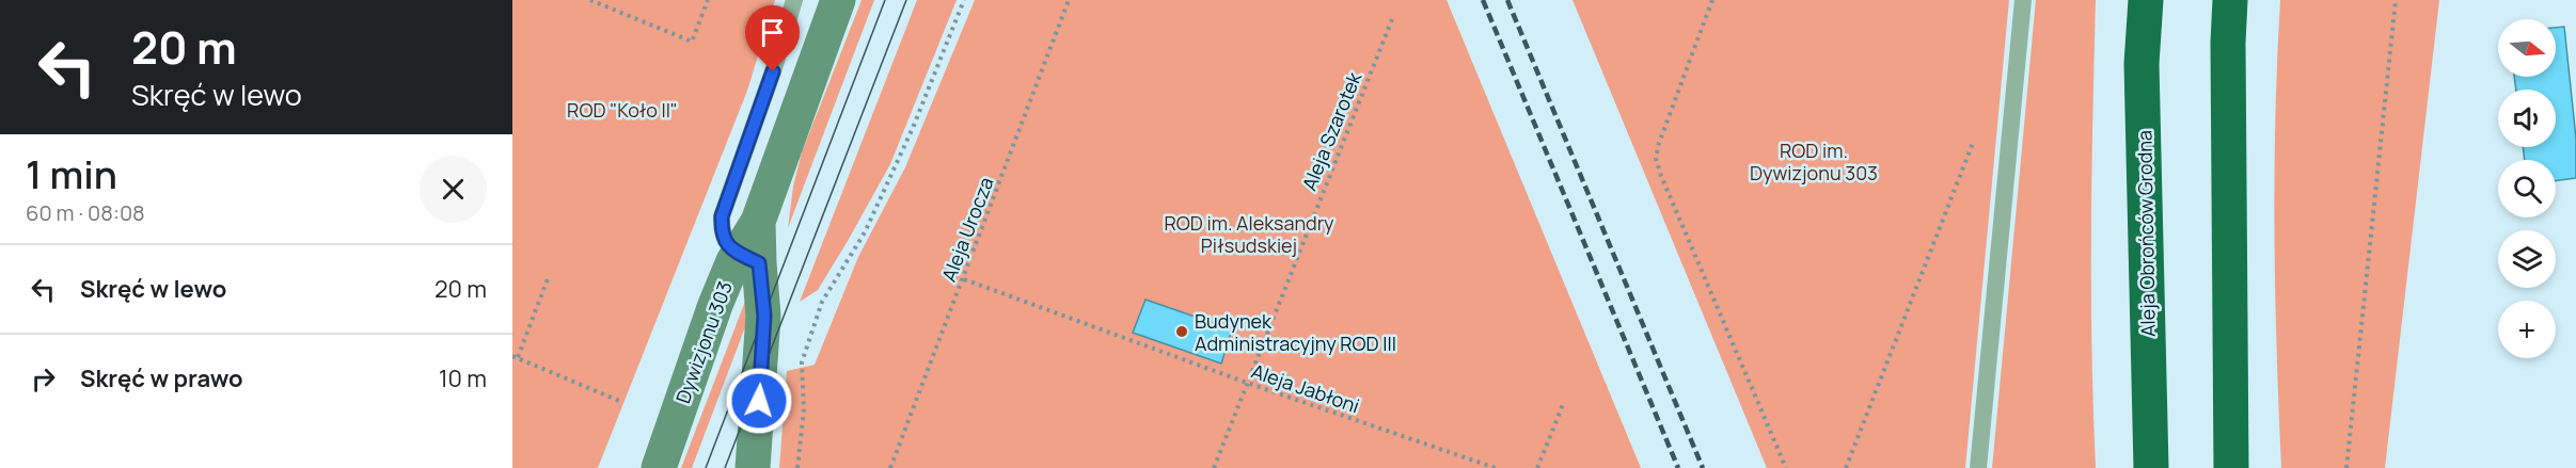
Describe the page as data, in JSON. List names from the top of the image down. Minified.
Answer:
{"streets":{"highway":["Aleja Obrońców Grodna"],"street":["Dywizjonu 303"],"path":["Aleja Szarotek","Aleja Urocza","Aleja Jabłoni"]},"crossings":[["Aleja Szarotek","Aleja Jabłoni"],["Aleja Urocza","Aleja Jabłoni"]],"parks":["ROD \"Koło II\"","ROD im. Dywizjonu 303","ROD im. Aleksandry Piłsudskiej"],"places":["Budynek Administracyjny ROD III"],"north":"right","page":{"turn":["20 m","Skręć w lewo"],"map_buttons":"+","heading":["1 min","60 m · 08:08"],"list":[{"name":"Skręć w lewo","value":"20 m"},{"name":"Skręć w prawo","value":"10 m"}]}}
